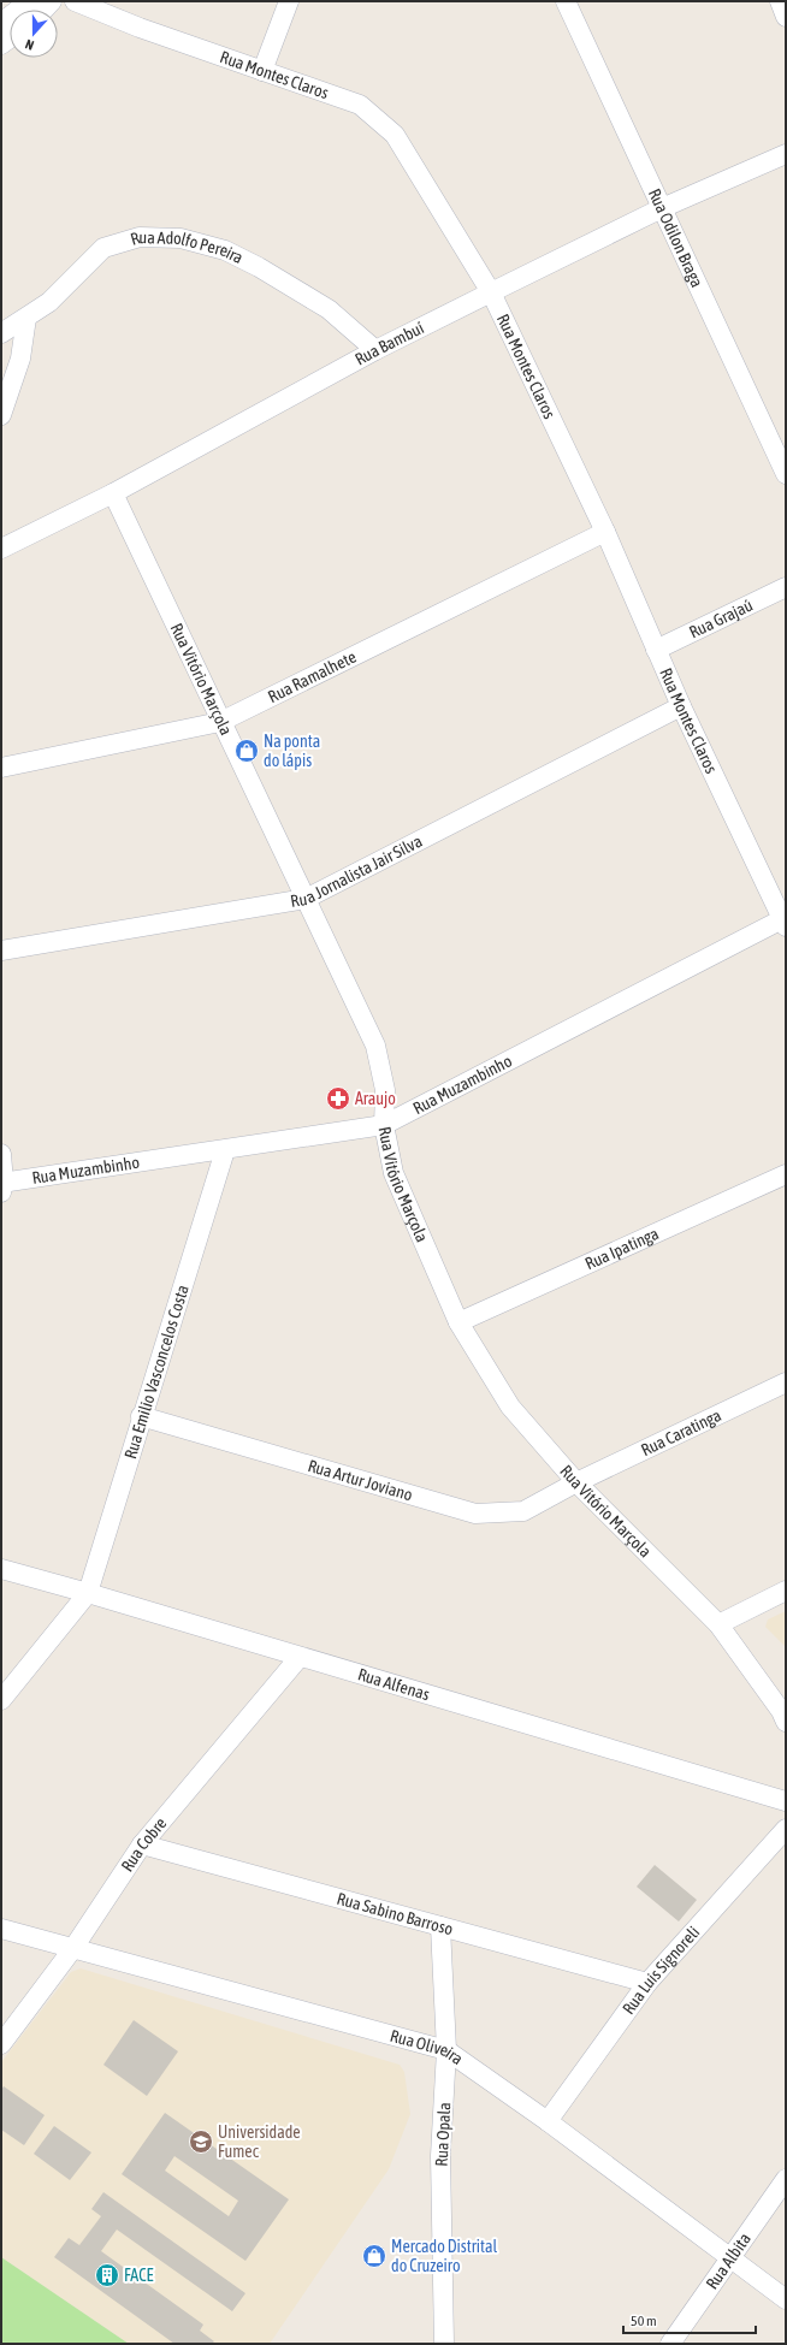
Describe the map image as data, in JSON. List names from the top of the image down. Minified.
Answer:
{"streets":{"street":["Rua Montes Claros","Rua Odilon Braga","Rua Adolfo Pereira","Rua Bambuí","Rua Grajaú","Rua Ramalhete","Rua Vitório Marçola","Rua Jornalista Jair Silva","Rua Muzambinho","Rua Ipatinga","Rua Emilio Vasconcelos Costa","Rua Caratinga","Rua Artur Joviano","Rua Alfenas","Rua Cobre","Rua Sabino Barroso","Rua Luis Signoreli","Rua Oliveira","Rua Opala","Rua Albita"]},"crossings":[["Rua Montes Claros","Rua Bambuí"],["Rua Montes Claros","Rua Grajaú"],["Rua Montes Claros","Rua Ramalhete"],["Rua Montes Claros","Rua Jornalista Jair Silva"],["Rua Montes Claros","Rua Muzambinho"],["Rua Odilon Braga","Rua Bambuí"],["Rua Adolfo Pereira","Rua Bambuí"],["Rua Bambuí","Rua Vitório Marçola"],["Rua Ramalhete","Rua Vitório Marçola"],["Rua Vitório Marçola","Rua Jornalista Jair Silva"],["Rua Vitório Marçola","Rua Muzambinho"],["Rua Vitório Marçola","Rua Ipatinga"],["Rua Vitório Marçola","Rua Caratinga"],["Rua Vitório Marçola","Rua Artur Joviano"],["Rua Muzambinho","Rua Emilio Vasconcelos Costa"],["Rua Emilio Vasconcelos Costa","Rua Artur Joviano"],["Rua Emilio Vasconcelos Costa","Rua Alfenas"],["Rua Caratinga","Rua Artur Joviano"],["Rua Alfenas","Rua Cobre"],["Rua Cobre","Rua Sabino Barroso"],["Rua Cobre","Rua Oliveira"],["Rua Sabino Barroso","Rua Luis Signoreli"],["Rua Sabino Barroso","Rua Opala"],["Rua Luis Signoreli","Rua Oliveira"],["Rua Oliveira","Rua Opala"],["Rua Oliveira","Rua Albita"]],"places":{"shop":["Na ponta do lápis","Mercado Distrital do Cruzeiro"],"pharmacy":["Araujo"],"school or university":["Universidade Fumec"],"building":["FACE"]},"scale_bar":"50 m","north":"bottom"}
